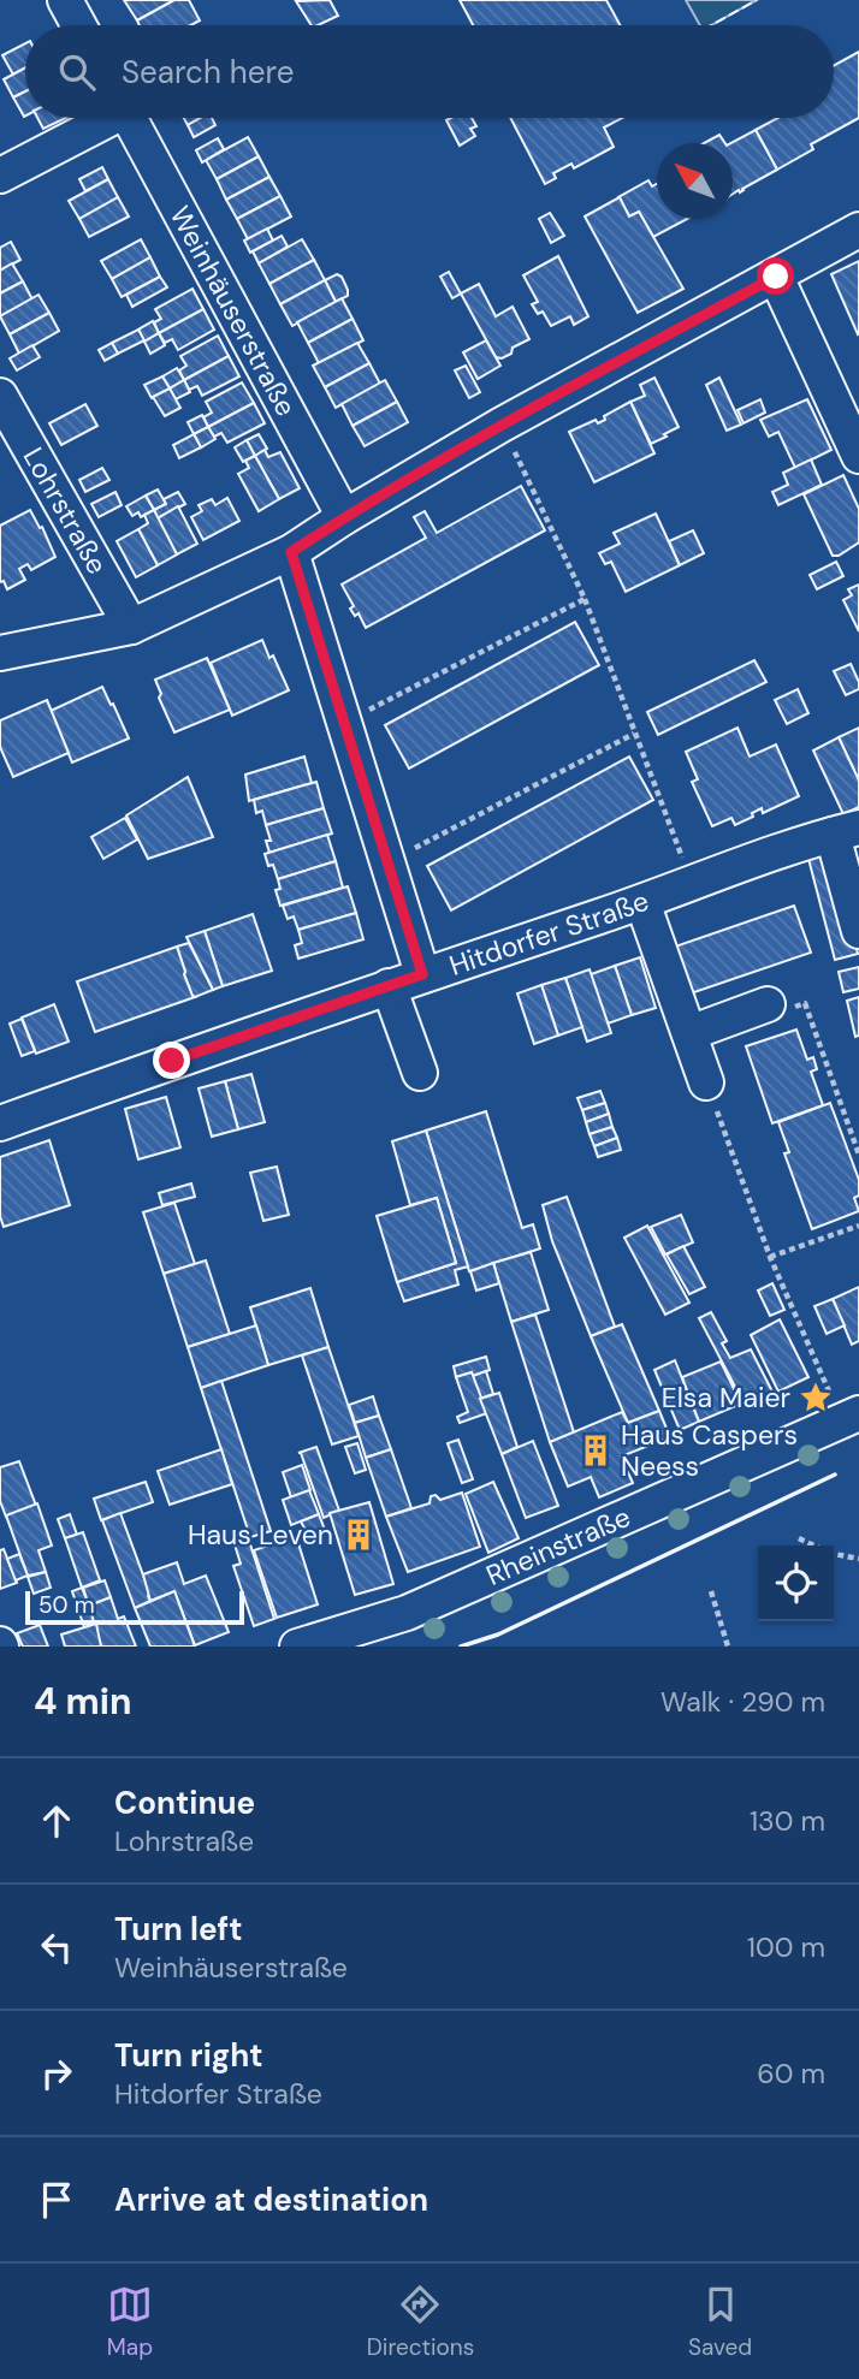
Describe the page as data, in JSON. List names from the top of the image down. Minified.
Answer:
{"streets":{"street":["Weinhäuserstraße","Lohrstraße","Hitdorfer Straße","Rheinstraße"]},"places":{"place":["Elsa Maier"],"building":["Haus Caspers Neess","Haus Leven"]},"scale_bar":"50 m","north":"top left","page":{"search":"Search here","scale":"50 m","heading":["4 min","Walk · 290 m"],"list":[["Continue","Lohrstraße","130 m"],["Turn left","Weinhäuserstraße","100 m"],["Turn right","Hitdorfer Straße","60 m"],"Arrive at destination"],"nav":["Map","Directions","Saved"]}}
